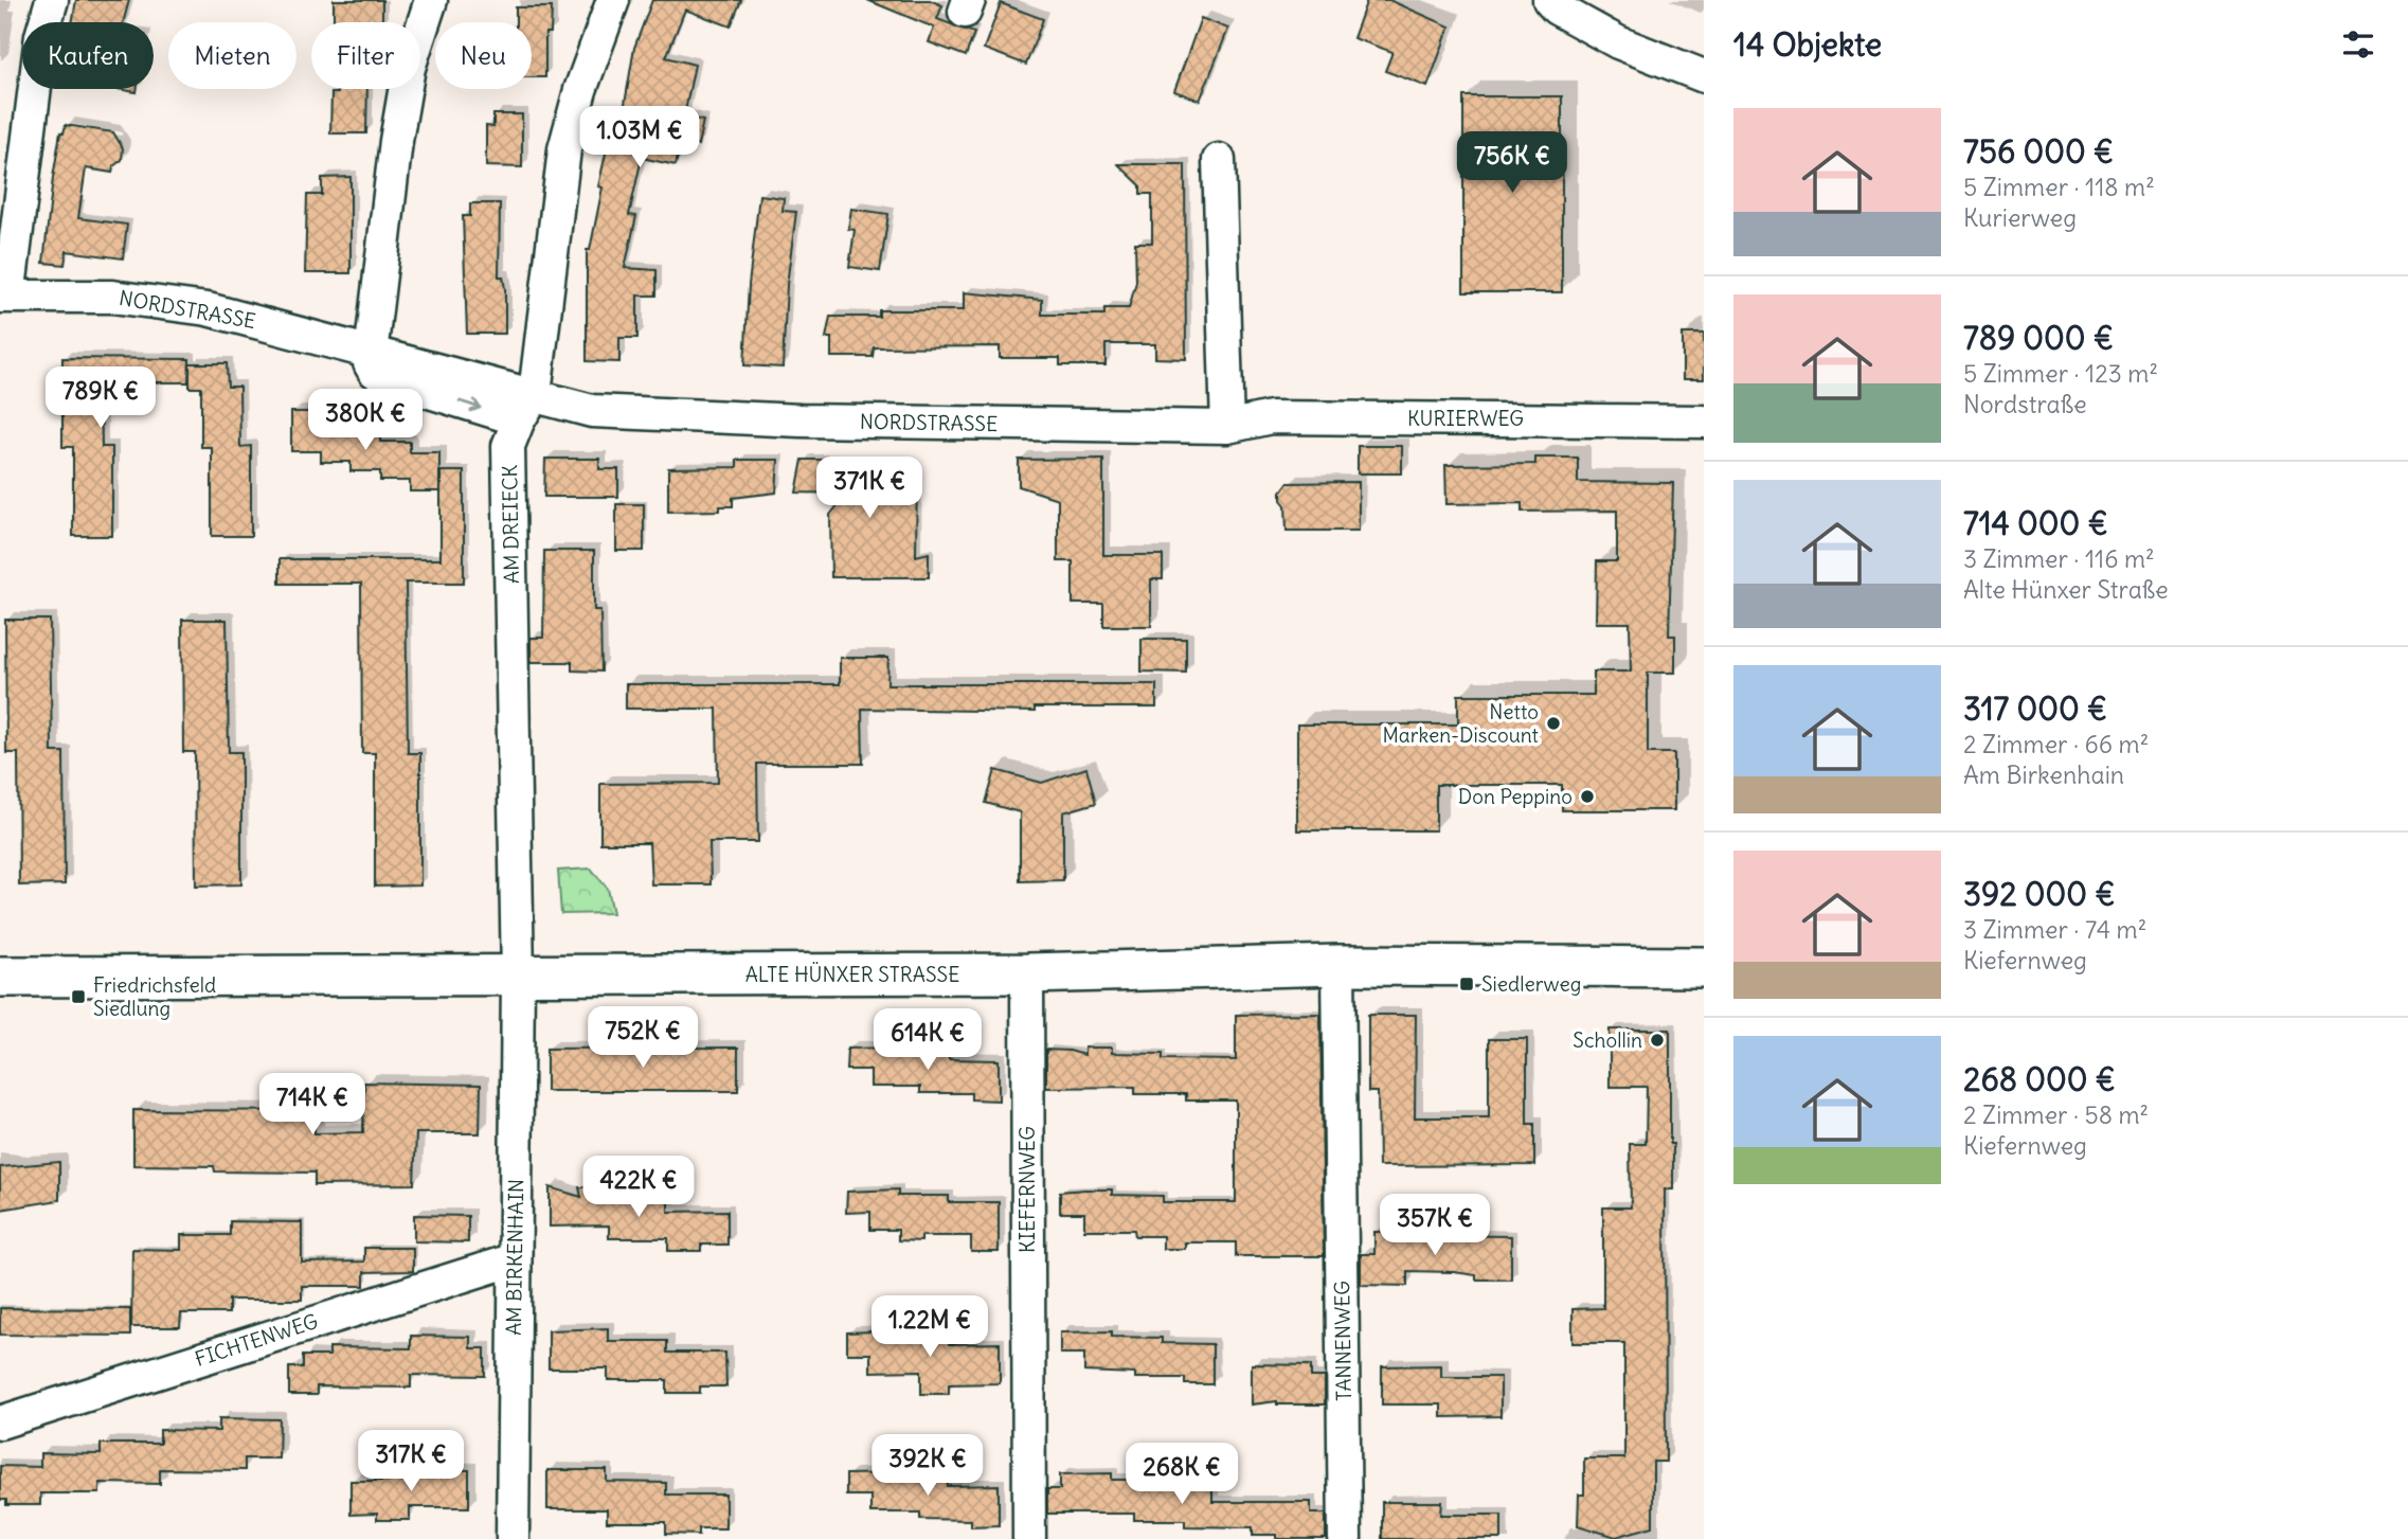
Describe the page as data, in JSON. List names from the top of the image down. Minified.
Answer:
{"streets":{"street":["NORDSTRASSE","KURIERWEG","AM DREIECK","ALTE HÜNXER STRASSE","KIEFERNWEG","AM BIRKENHAIN","FICHTENWEG","TANNENWEG"]},"crossings":[["NORDSTRASSE","KURIERWEG"],["NORDSTRASSE","AM DREIECK"],["AM DREIECK","ALTE HÜNXER STRASSE"],["AM DREIECK","AM BIRKENHAIN"],["ALTE HÜNXER STRASSE","KIEFERNWEG"],["ALTE HÜNXER STRASSE","AM BIRKENHAIN"],["ALTE HÜNXER STRASSE","TANNENWEG"],["AM BIRKENHAIN","FICHTENWEG"]],"places":{"other":["Netto Marken-Discount","Don Peppino","Schollin"],"transit":["Siedlerweg","Friedrichsfeld Siedlung"]},"page":{"heading":"14 Objekte","chip":["Kaufen","Mieten","Filter","Neu"],"list":[{"name":"756 000 €","note":"5 Zimmer · 118 m² · Kurierweg"},{"name":"789 000 €","note":"5 Zimmer · 123 m² · Nordstraße"},{"name":"714 000 €","note":"3 Zimmer · 116 m² · Alte Hünxer Straße"},{"name":"317 000 €","note":"2 Zimmer · 66 m² · Am Birkenhain"},{"name":"392 000 €","note":"3 Zimmer · 74 m² · Kiefernweg"},{"name":"268 000 €","note":"2 Zimmer · 58 m² · Kiefernweg"}],"price":["1.03M €","756K €","789K €","380K €","371K €","752K €","614K €","714K €","422K €","357K €","1.22M €","317K €","392K €","268K €"]}}
